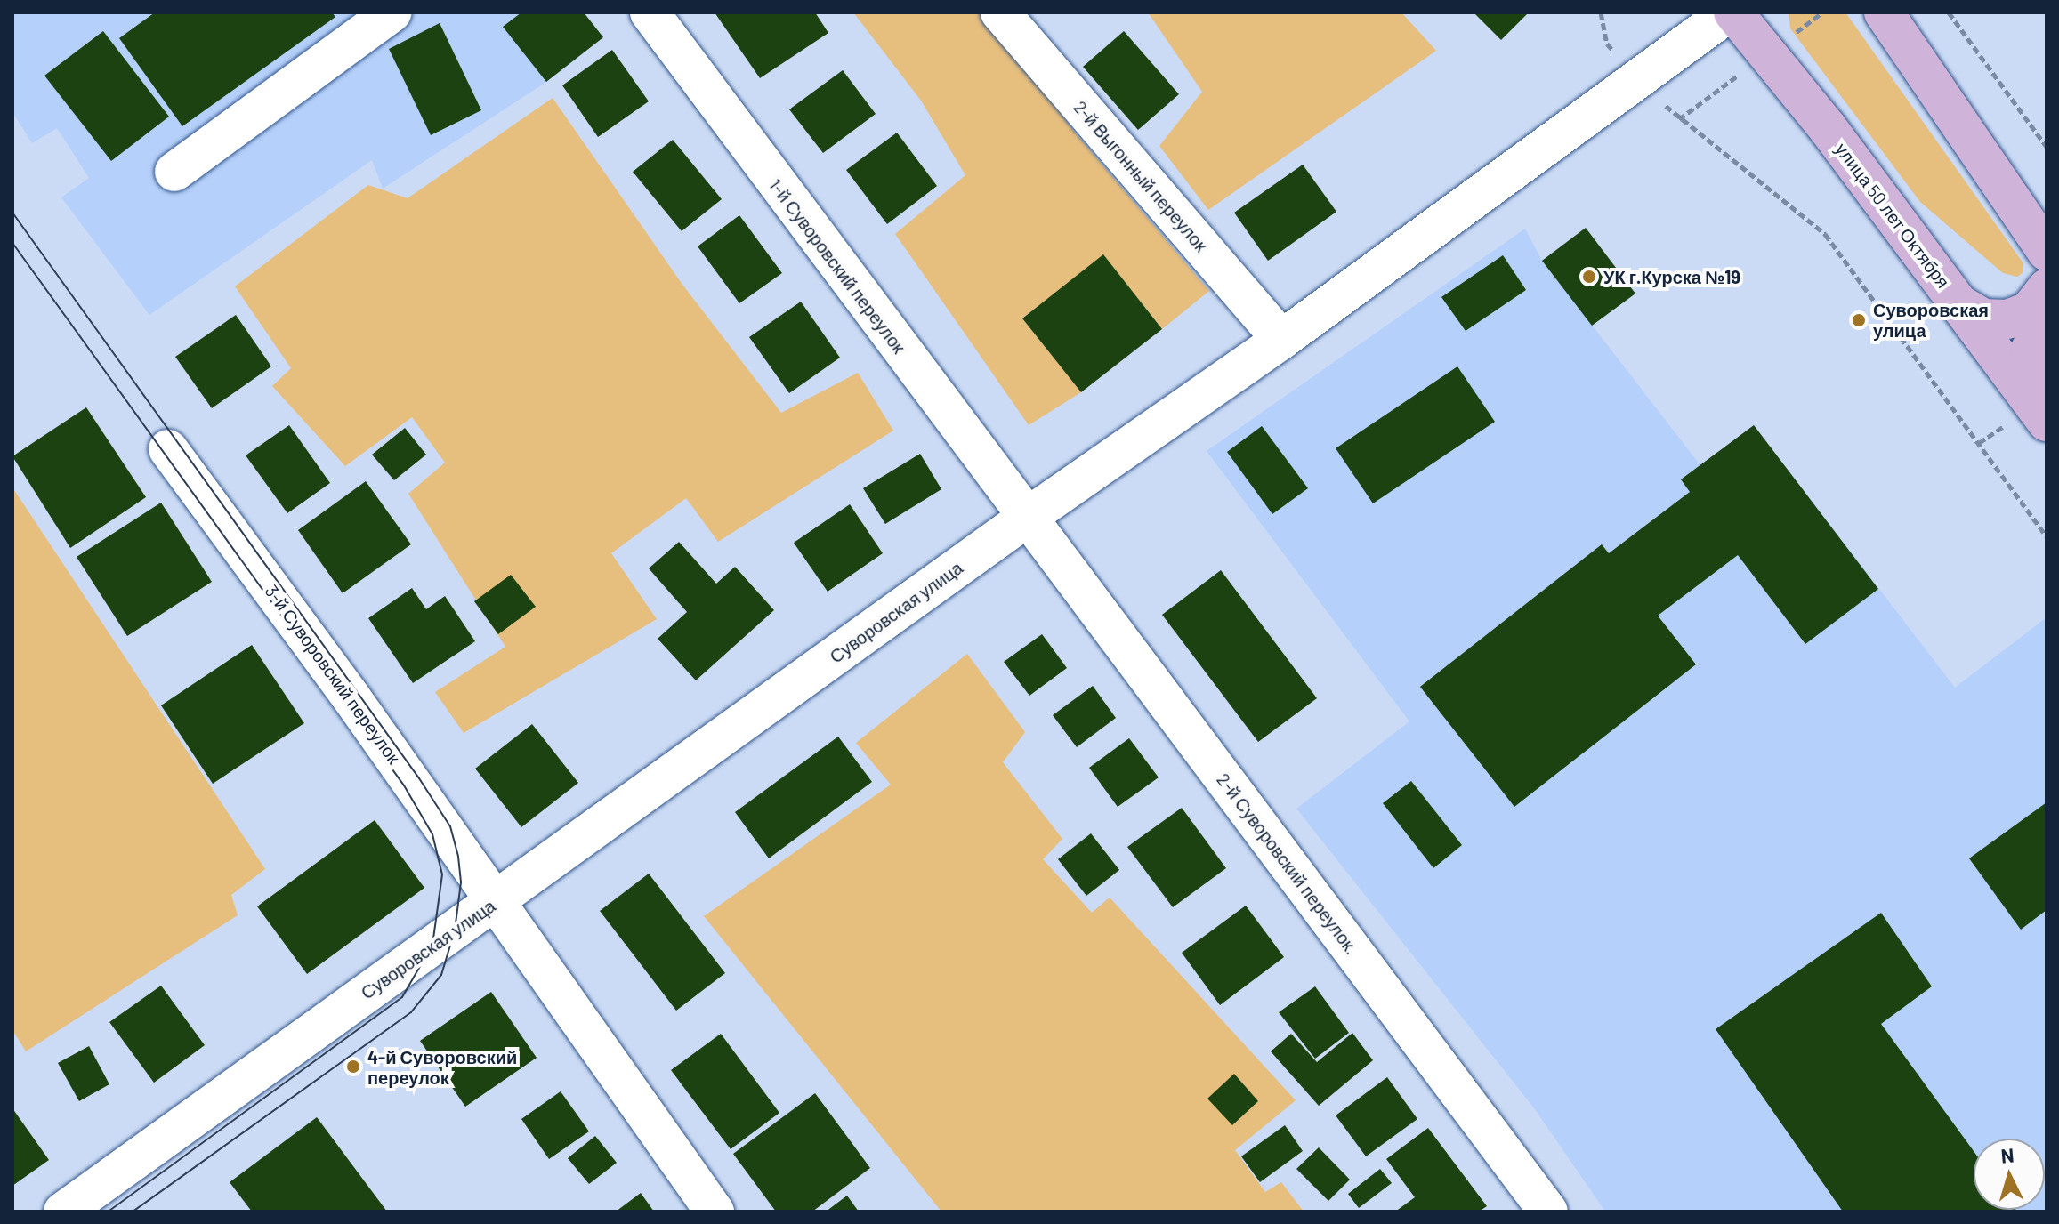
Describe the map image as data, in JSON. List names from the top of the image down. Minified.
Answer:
{"streets":{"main road":["улица 50 лет Октября"],"street":["2-й Выгонный переулок","1-й Суворовский переулок","Суворовская улица","3-й Суворовский переулок","2-й Суворовский переулок."]},"crossings":[["2-й Выгонный переулок","Суворовская улица"],["улица 50 лет Октября","Суворовская улица"],["1-й Суворовский переулок","Суворовская улица"],["1-й Суворовский переулок","2-й Суворовский переулок."],["Суворовская улица","3-й Суворовский переулок"],["Суворовская улица","2-й Суворовский переулок."]],"places":["УК г.Курска №19","Суворовская улица","4-й Суворовский переулок"],"north":"top"}
